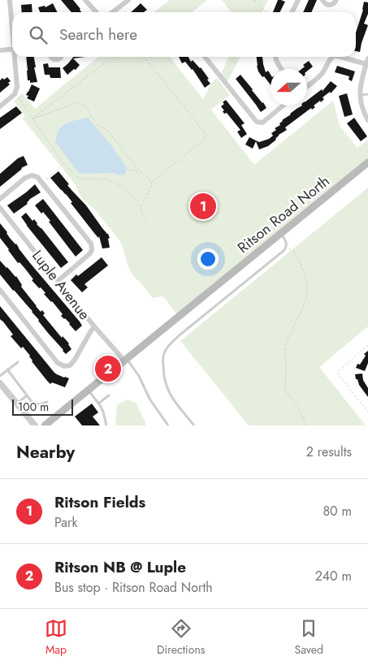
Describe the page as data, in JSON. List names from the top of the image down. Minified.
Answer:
{"streets":{"main road":["Ritson Road North"],"street":["Luple Avenue"]},"crossings":[["Ritson Road North","Luple Avenue"]],"scale_bar":"100 m","north":"left","page":{"search":"Search here","pins":["1","2"],"scale":"100 m","heading":["Nearby","2 results"],"list":[{"mark":"1","name":"Ritson Fields","note":"Park","value":"80 m"},{"mark":"2","name":"Ritson NB @ Luple","note":"Bus stop · Ritson Road North","value":"240 m"}],"nav":["Map","Directions","Saved"]}}
